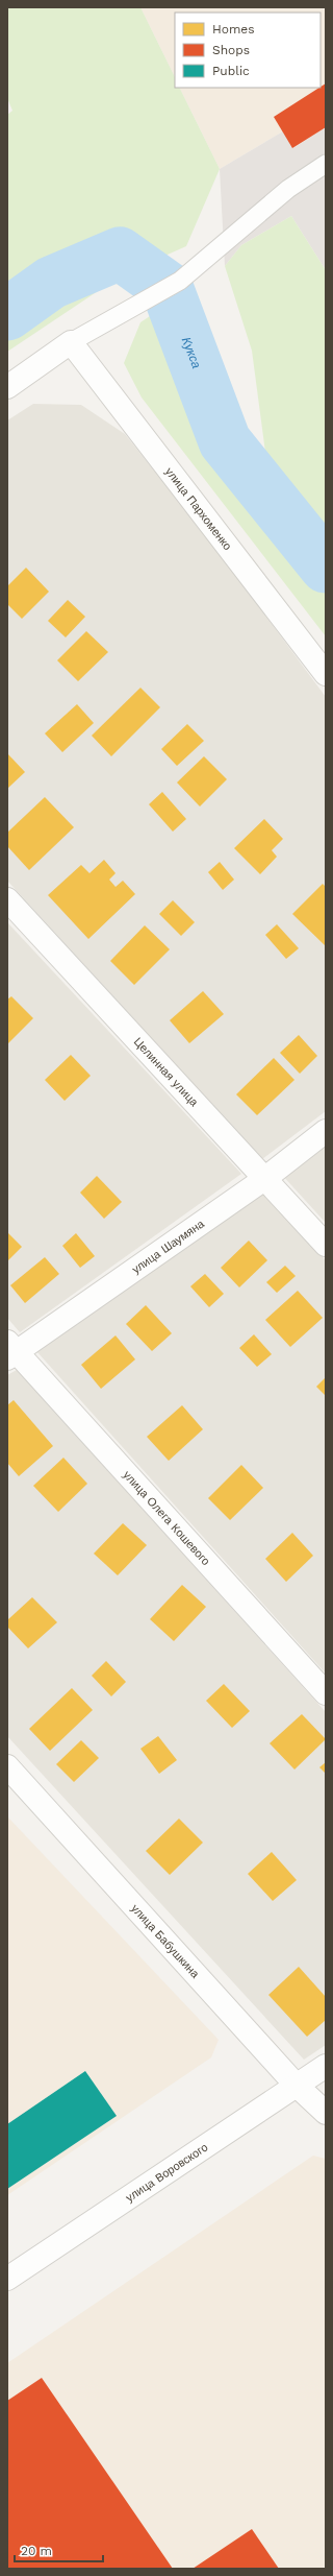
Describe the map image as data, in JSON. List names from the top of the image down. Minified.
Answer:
{"streets":{"street":["улица Пархоменко","Целинная улица","улица Шаумяна","улица Олега Кошевого","улица Бабушкина","улица Воровского"]},"crossings":[["Целинная улица","улица Шаумяна"],["улица Шаумяна","улица Олега Кошевого"],["улица Бабушкина","улица Воровского"]],"water":["Кукса"],"legend":["Homes","Shops","Public"],"scale_bar":"20 m"}
